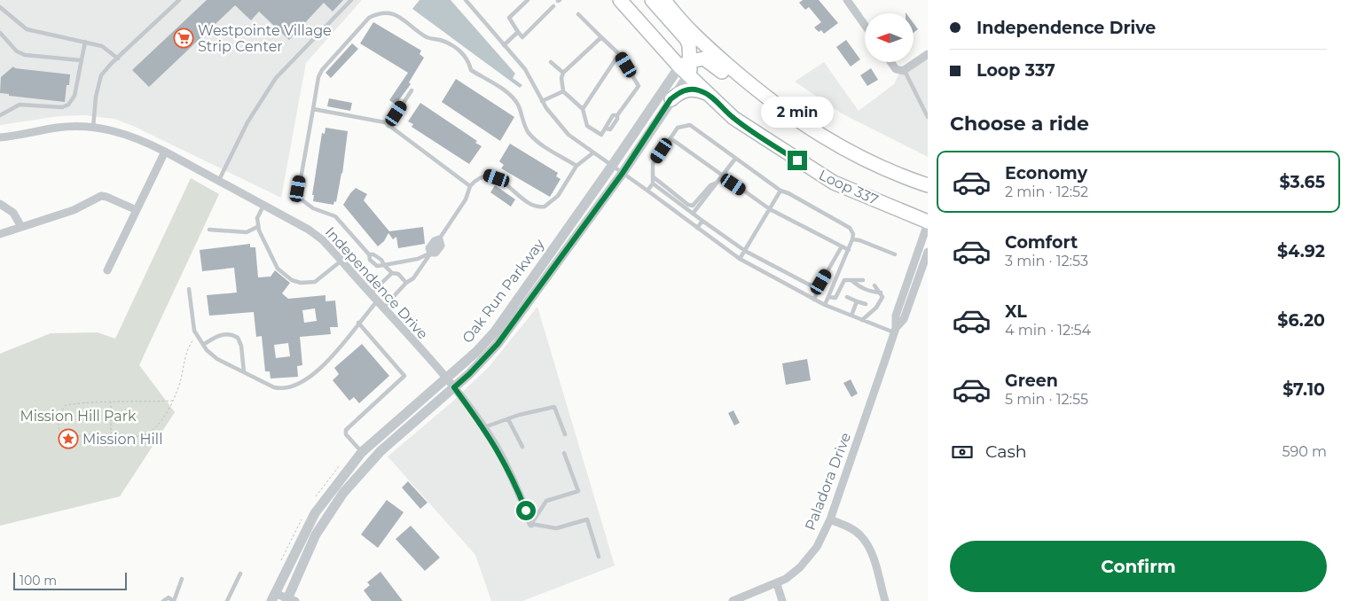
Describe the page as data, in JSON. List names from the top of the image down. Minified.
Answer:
{"streets":{"main road":["Loop 337"],"street":["Independence Drive","Oak Run Parkway","Paladora Drive"]},"crossings":[["Loop 337","Oak Run Parkway"],["Loop 337","Paladora Drive"],["Independence Drive","Oak Run Parkway"]],"parks":["Mission Hill Park"],"places":{"supermarket":["Westpointe Village Strip Center"],"place":["Mission Hill"]},"scale_bar":"100 m","north":"left","page":{"banner":["Independence Drive","Loop 337"],"bubble":"2 min","heading":"Choose a ride","list":[{"name":"Economy","note":"2 min · 12:52","value":"$3.65"},{"name":"Comfort","note":"3 min · 12:53","value":"$4.92"},{"name":"XL","note":"4 min · 12:54","value":"$6.20"},{"name":"Green","note":"5 min · 12:55","value":"$7.10"}],"pay":["Cash","590 m"],"buttons":"Confirm","scale":"100 m"}}
